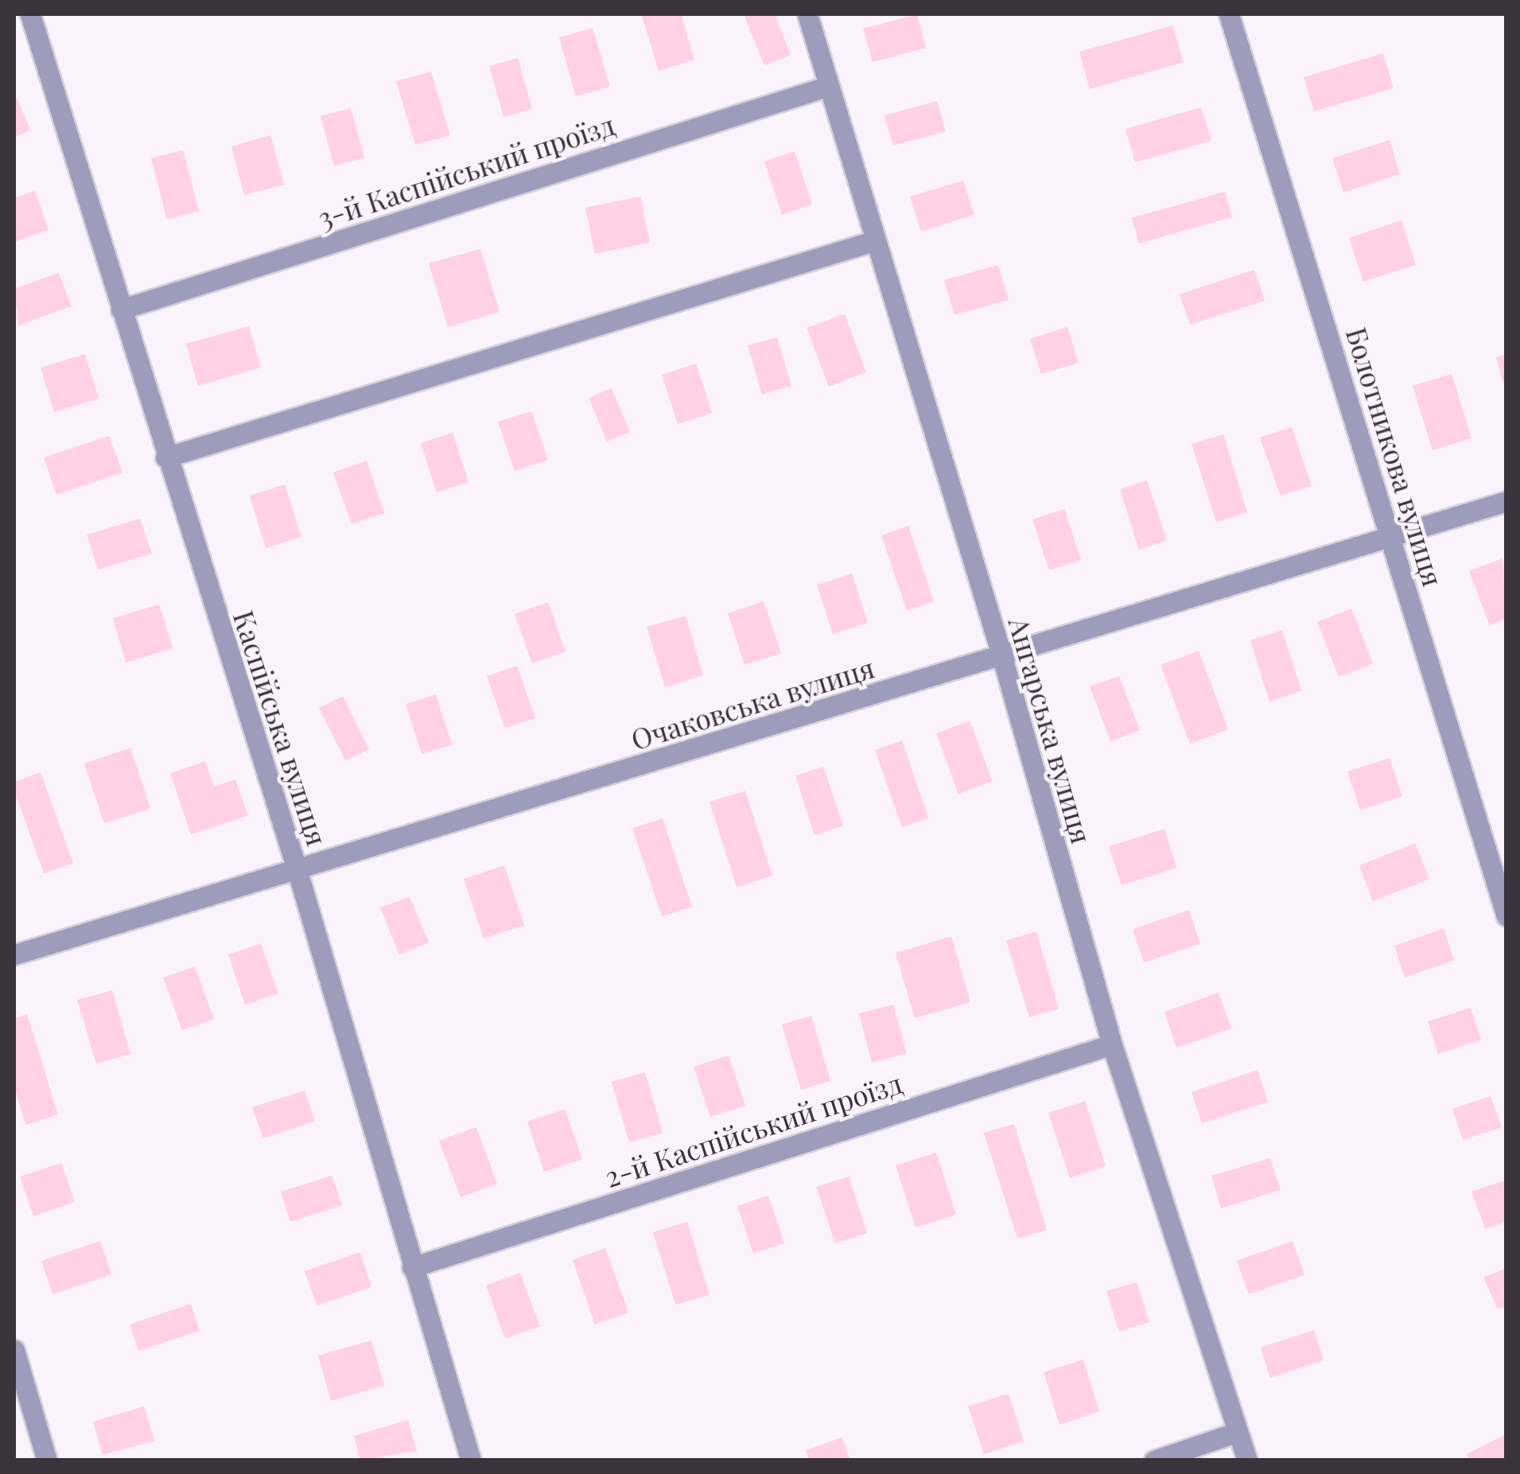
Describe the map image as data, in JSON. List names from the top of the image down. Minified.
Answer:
{"streets":{"street":["3-й Каспійський проїзд","Болотникова вулиця","Очаковська вулиця","Каспійська вулиця","Ангарська вулиця","2-й Каспійський проїзд"]},"crossings":[["3-й Каспійський проїзд","Каспійська вулиця"],["3-й Каспійський проїзд","Ангарська вулиця"],["Болотникова вулиця","Очаковська вулиця"],["Очаковська вулиця","Каспійська вулиця"],["Очаковська вулиця","Ангарська вулиця"],["Каспійська вулиця","2-й Каспійський проїзд"],["Ангарська вулиця","2-й Каспійський проїзд"]]}
